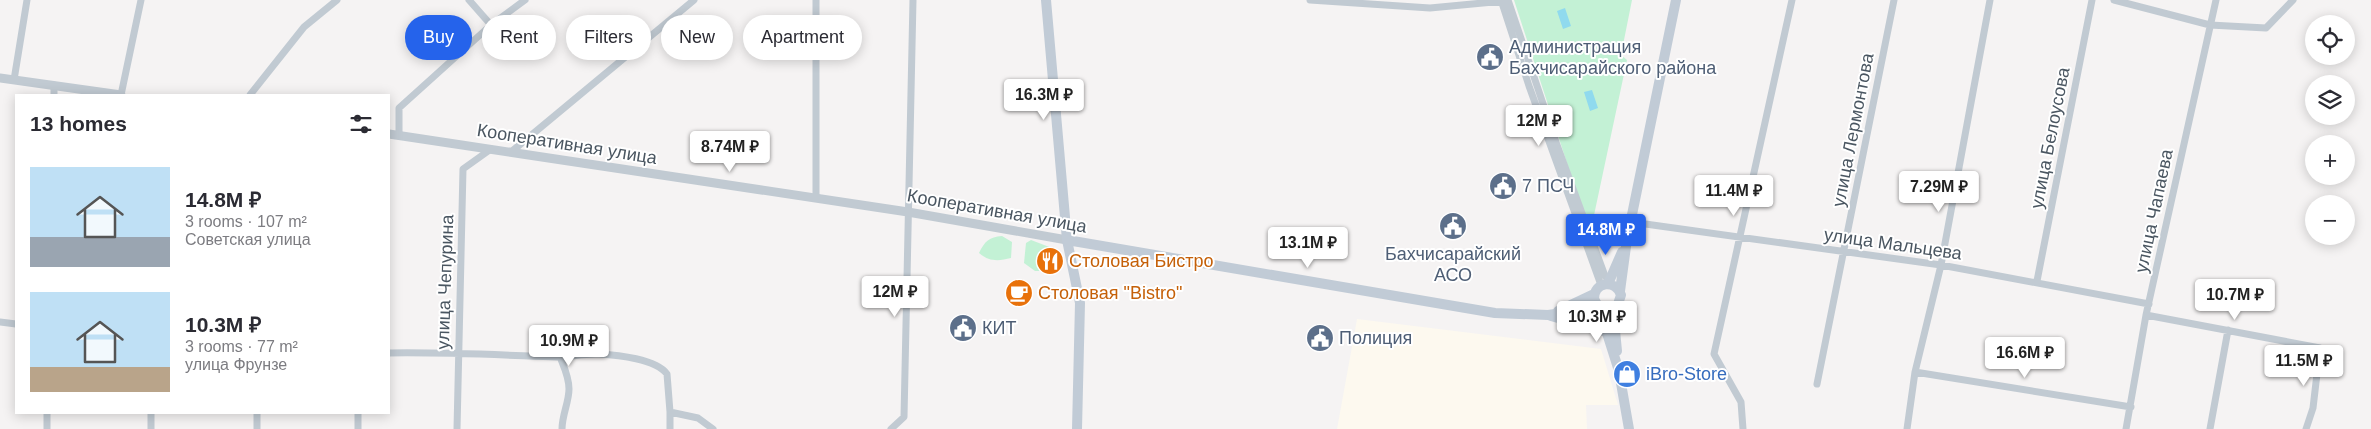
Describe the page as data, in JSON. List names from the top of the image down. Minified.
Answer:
{"streets":{"main road":["Кооперативная улица"],"street":["улица Лермонтова","улица Белоусова","улица Чапаева","улица Мальцева","улица Чепурина"]},"crossings":[["улица Лермонтова","улица Мальцева"],["улица Белоусова","улица Мальцева"],["Кооперативная улица","улица Чепурина"],["улица Чапаева","улица Мальцева"]],"places":{"public building":["Администрация Бахчисарайского района","7 ПСЧ","Бахчисарайский АСО","КИТ","Полиция"],"restaurant":["Столовая Бистро"],"cafe":["Столовая \"Bistro\""],"shop":["iBro-Store"]},"page":{"map_buttons":["+","−"],"chip":["Buy","Rent","Filters","New","Apartment"],"price":["16.3M ₽","12M ₽","8.74M ₽","7.29M ₽","11.4M ₽","14.8M ₽","13.1M ₽","12M ₽","10.7M ₽","10.3M ₽","10.9M ₽","16.6M ₽","11.5M ₽"],"heading":"13 homes","list":[{"name":"14.8M ₽","note":"3 rooms · 107 m² · Советская улица"},{"name":"10.3M ₽","note":"3 rooms · 77 m² · улица Фрунзе"}]}}
